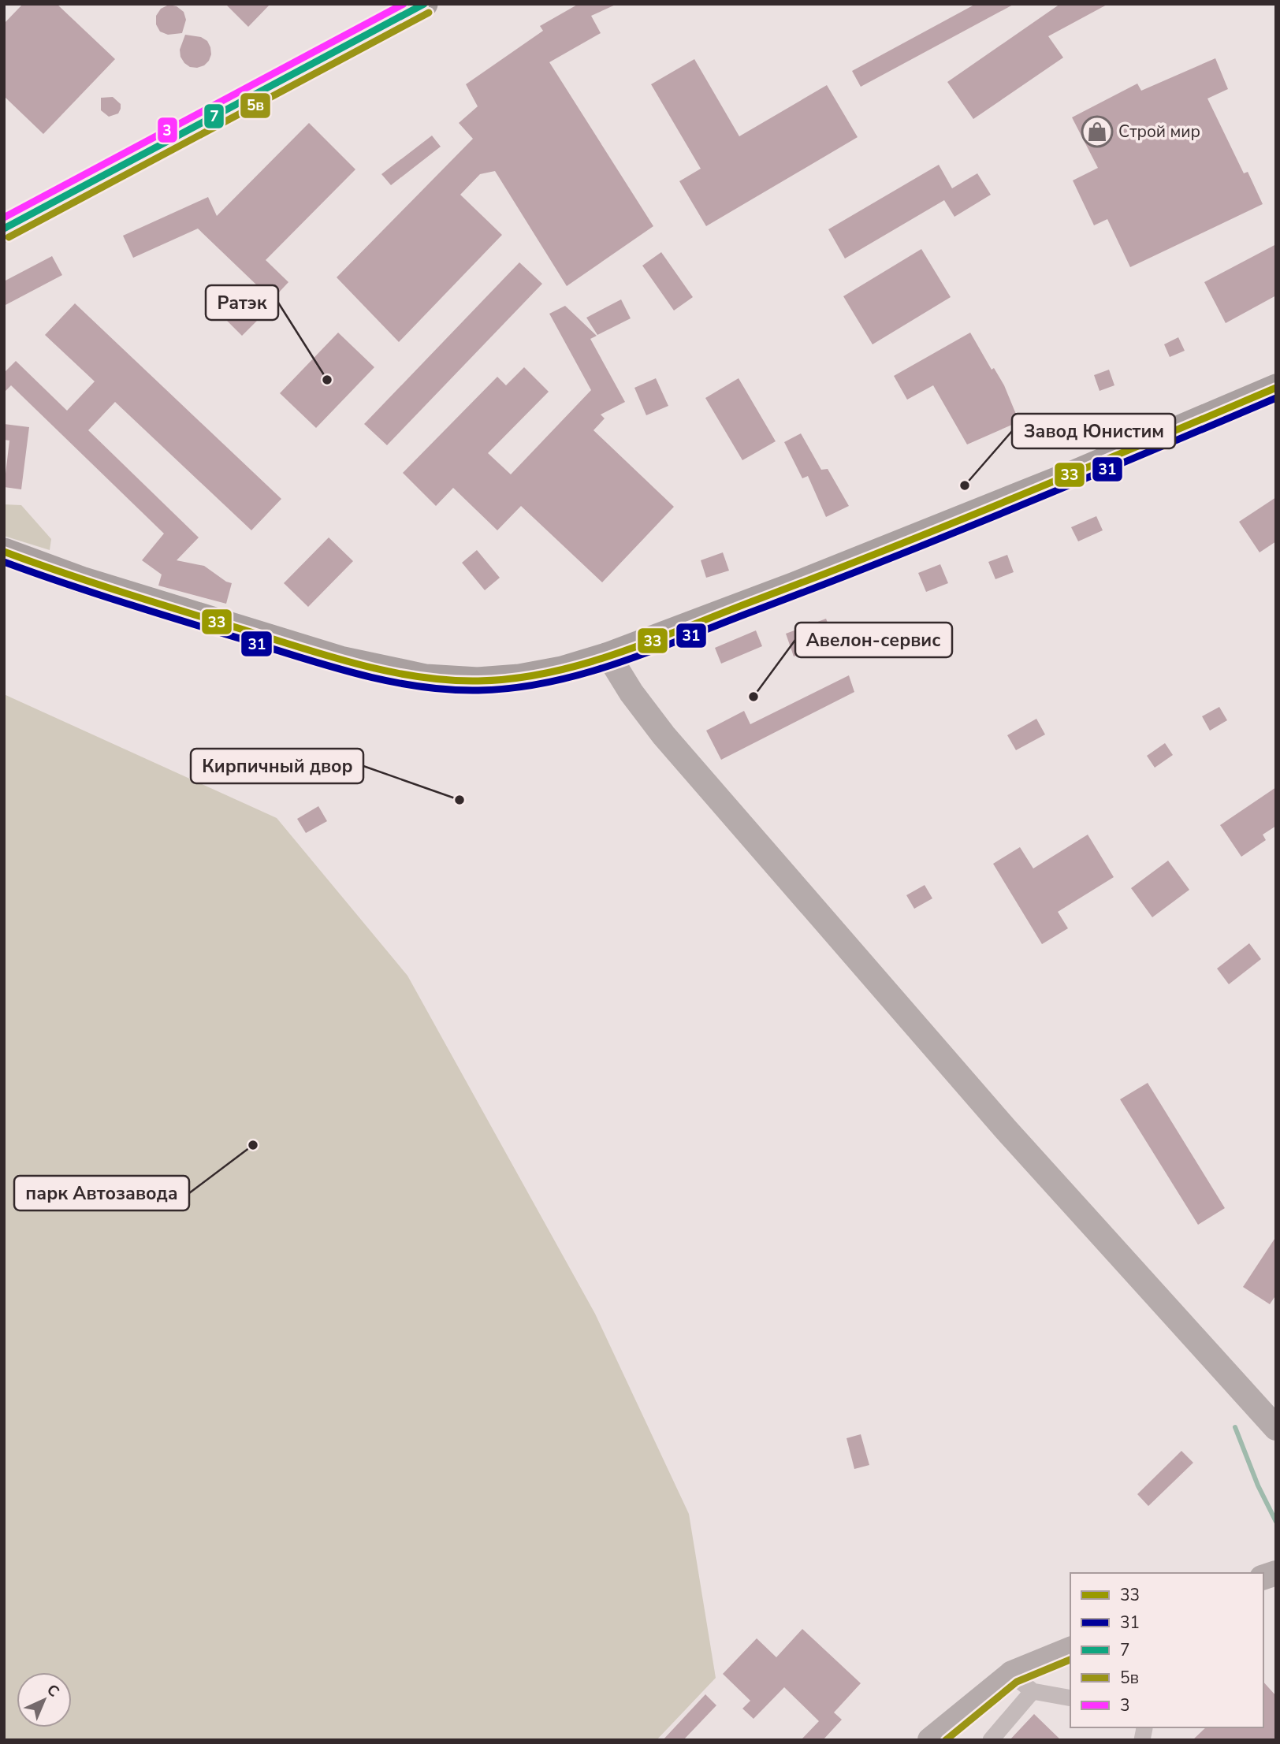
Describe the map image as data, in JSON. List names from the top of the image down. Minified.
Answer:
{"places":{"shop":["Строй мир"],"other":["Ратэк","Завод Юнистим","Авелон-сервис","Кирпичный двор","парк Автозавода"]},"lines":["transit line 7","transit line 3","transit line 5в","transit line 33","transit line 31"],"legend":["33","31","7","5в","3"],"north":"top right"}
